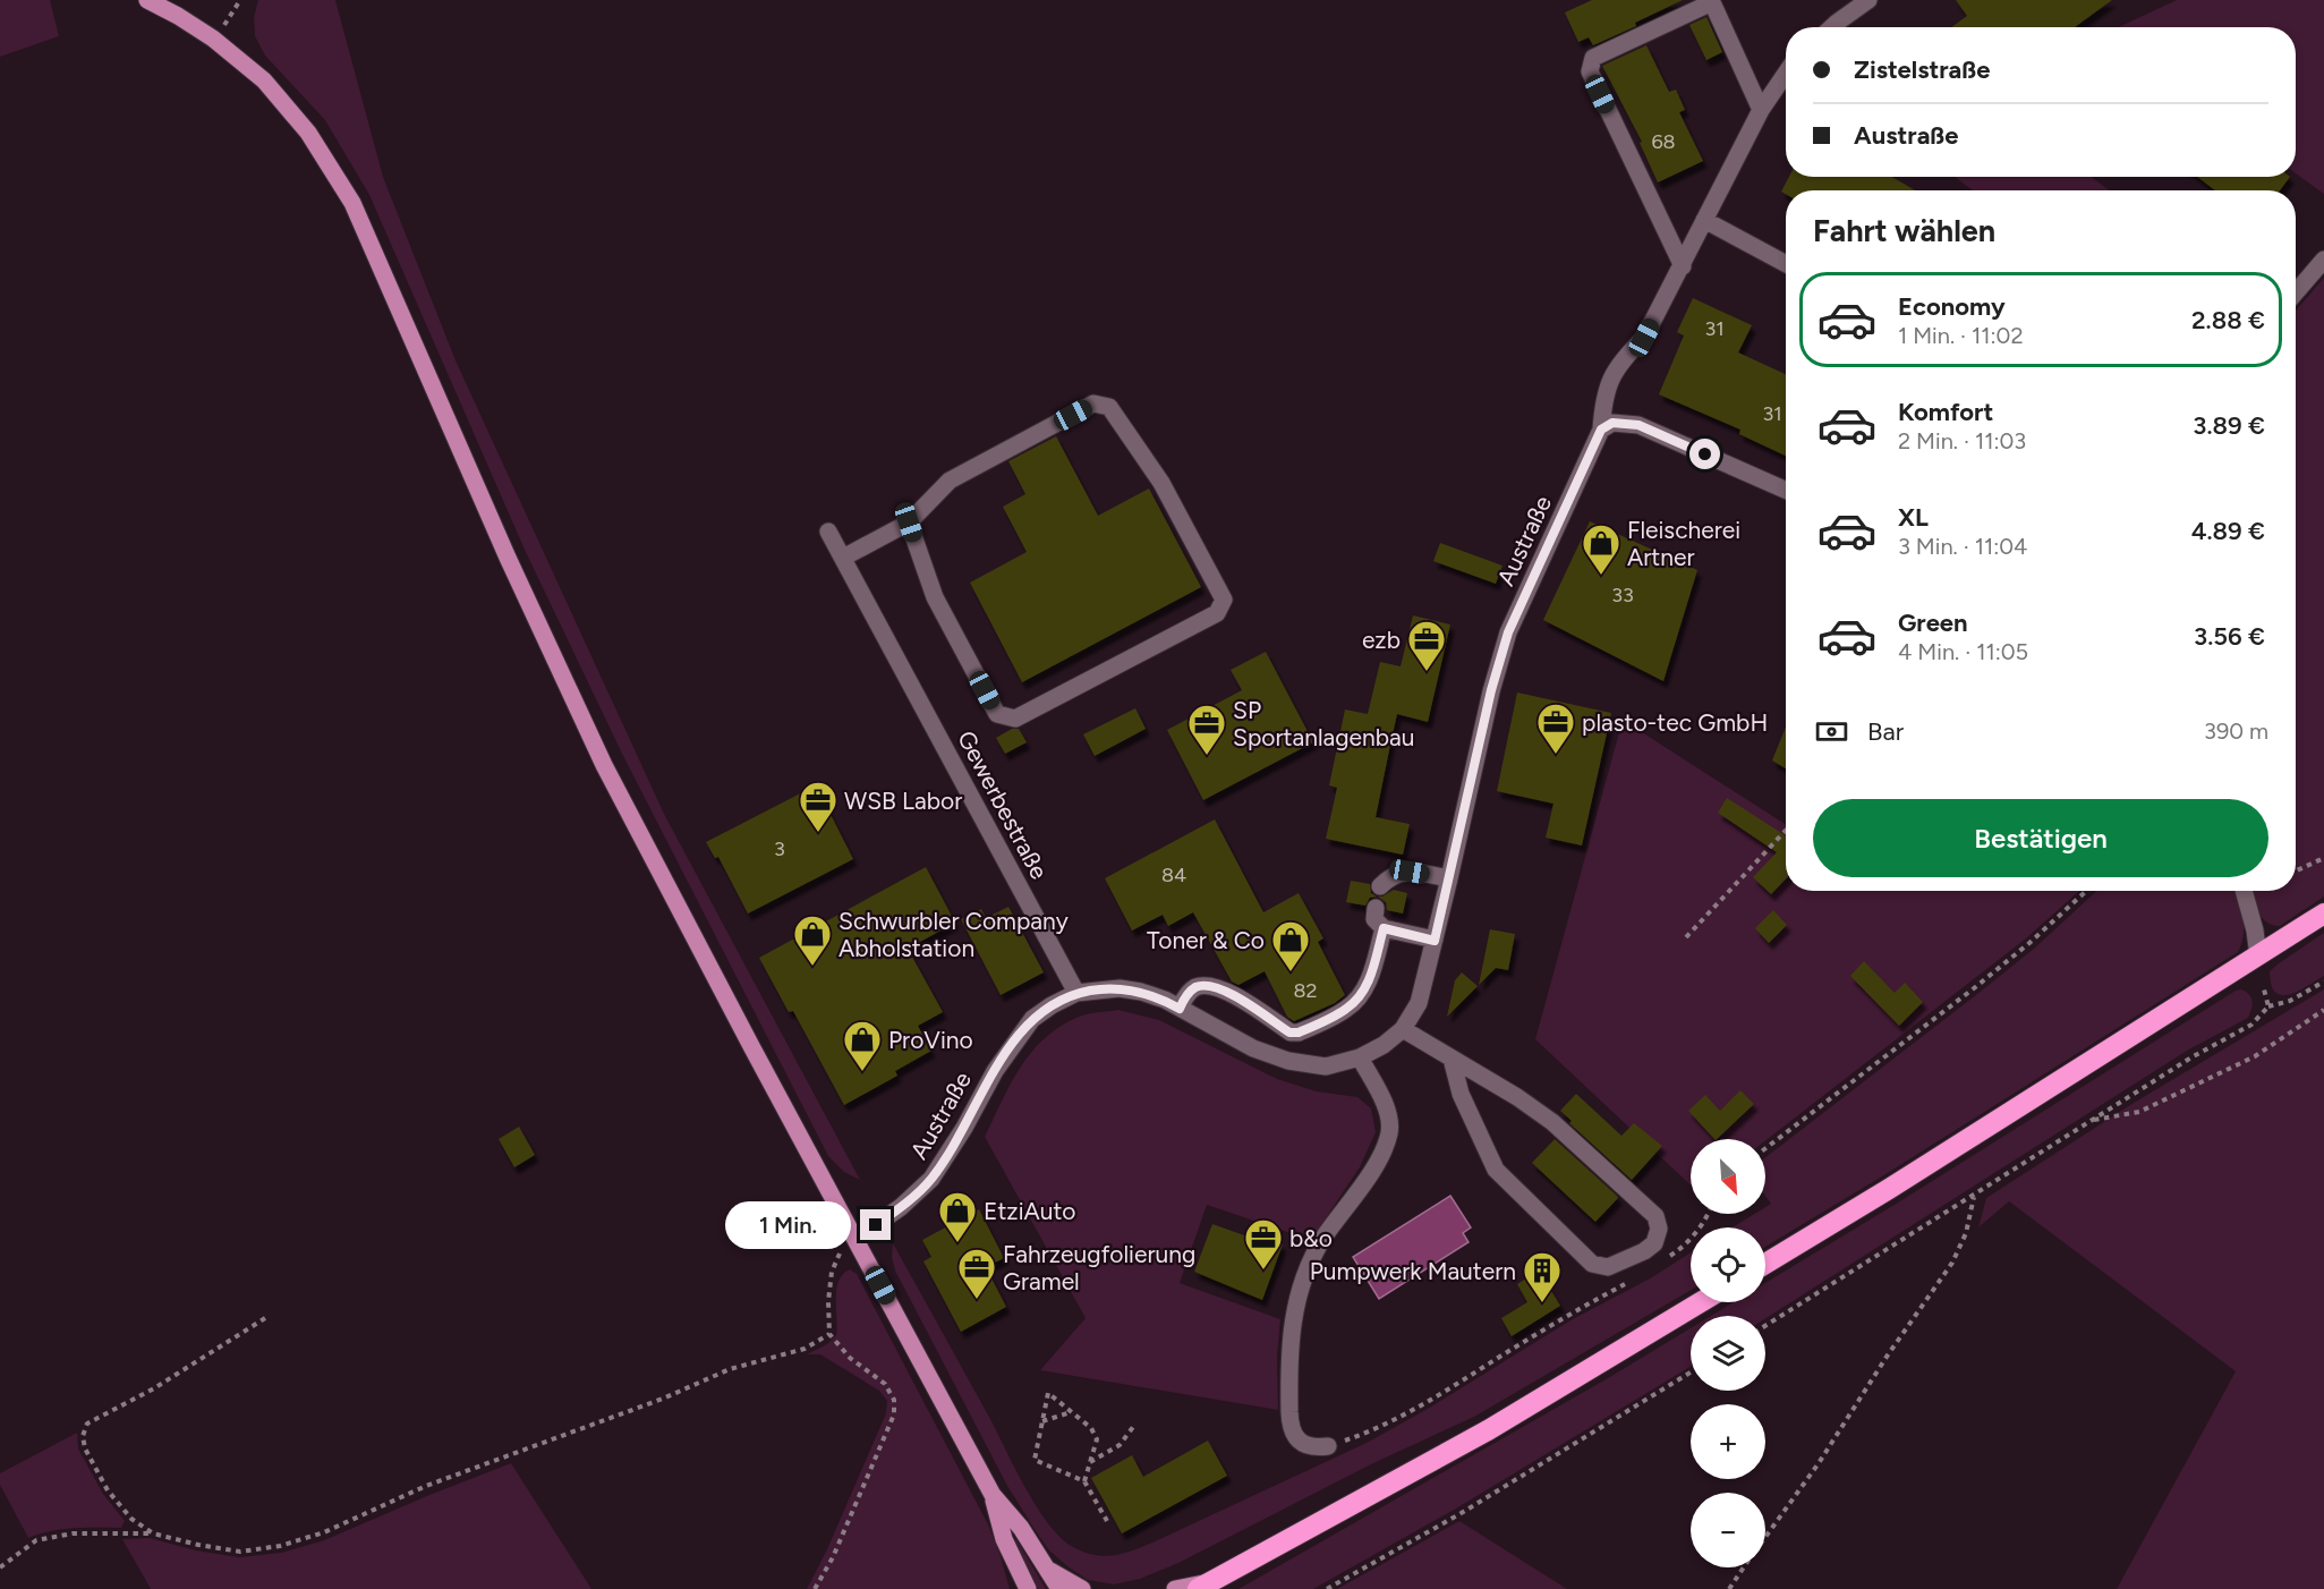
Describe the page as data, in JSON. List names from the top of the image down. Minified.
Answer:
{"streets":{"street":["Austraße","Gewerbestraße"]},"crossings":[["Austraße","Gewerbestraße"]],"places":{"shop":["Fleischerei Artner","Schwurbler Company Abholstation","Toner & Co","ProVino","EtziAuto"],"office":["ezb","plasto-tec GmbH","SP Sportanlagenbau","WSB Labor","b&o","Fahrzeugfolierung Gramel"],"building":["Pumpwerk Mautern"]},"house_numbers":["68","31","31","33","3","84","82"],"north":"bottom right","page":{"banner":["Zistelstraße","Austraße"],"heading":"Fahrt wählen","list":[{"name":"Economy","note":"1 Min. · 11:02","value":"2.88 €"},{"name":"Komfort","note":"2 Min. · 11:03","value":"3.89 €"},{"name":"XL","note":"3 Min. · 11:04","value":"4.89 €"},{"name":"Green","note":"4 Min. · 11:05","value":"3.56 €"}],"pay":["Bar","390 m"],"buttons":"Bestätigen","map_buttons":["+","−"],"bubble":"1 Min."}}
